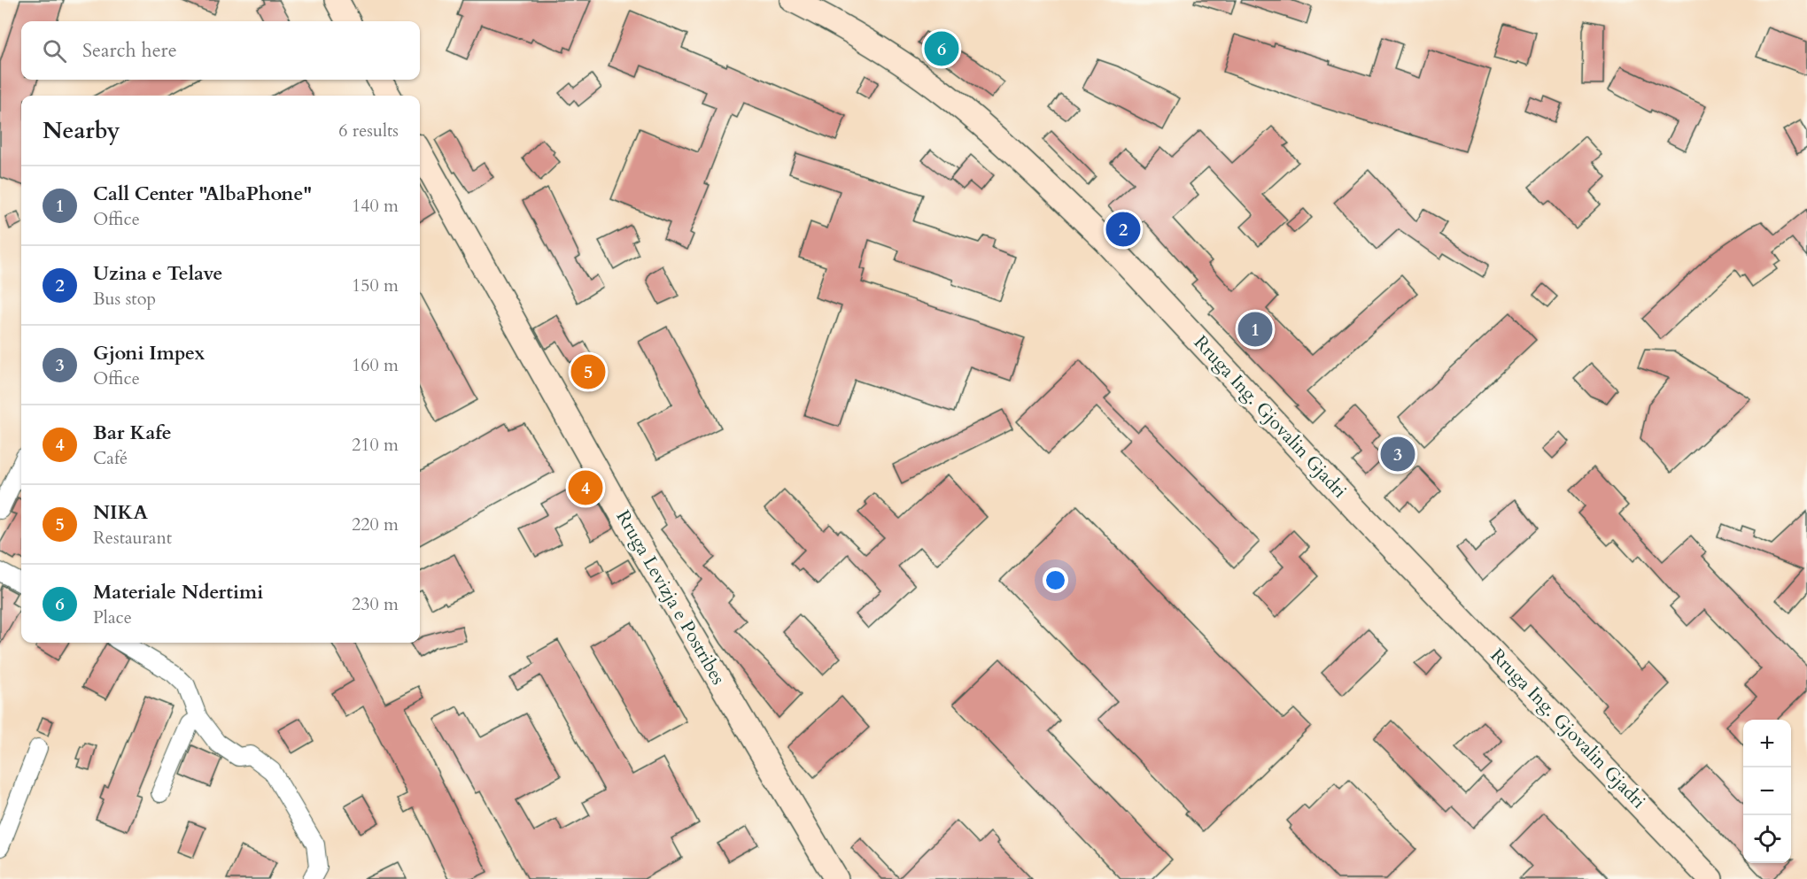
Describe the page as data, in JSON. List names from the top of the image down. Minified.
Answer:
{"streets":{"main road":["Rruga Ing. Gjovalin Gjadri","Rruga Levizja e Postribes"]},"page":{"search":"Search here","pins":["6","2","1","5","3","4"],"heading":["Nearby","6 results"],"list":[{"mark":"1","name":"Call Center \"AlbaPhone\"","note":"Office","value":"140 m"},{"mark":"2","name":"Uzina e Telave","note":"Bus stop","value":"150 m"},{"mark":"3","name":"Gjoni Impex","note":"Office","value":"160 m"},{"mark":"4","name":"Bar Kafe","note":"Café","value":"210 m"},{"mark":"5","name":"NIKA","note":"Restaurant","value":"220 m"},{"mark":"6","name":"Materiale Ndertimi","note":"Place","value":"230 m"}],"map_buttons":["+","−"]}}
